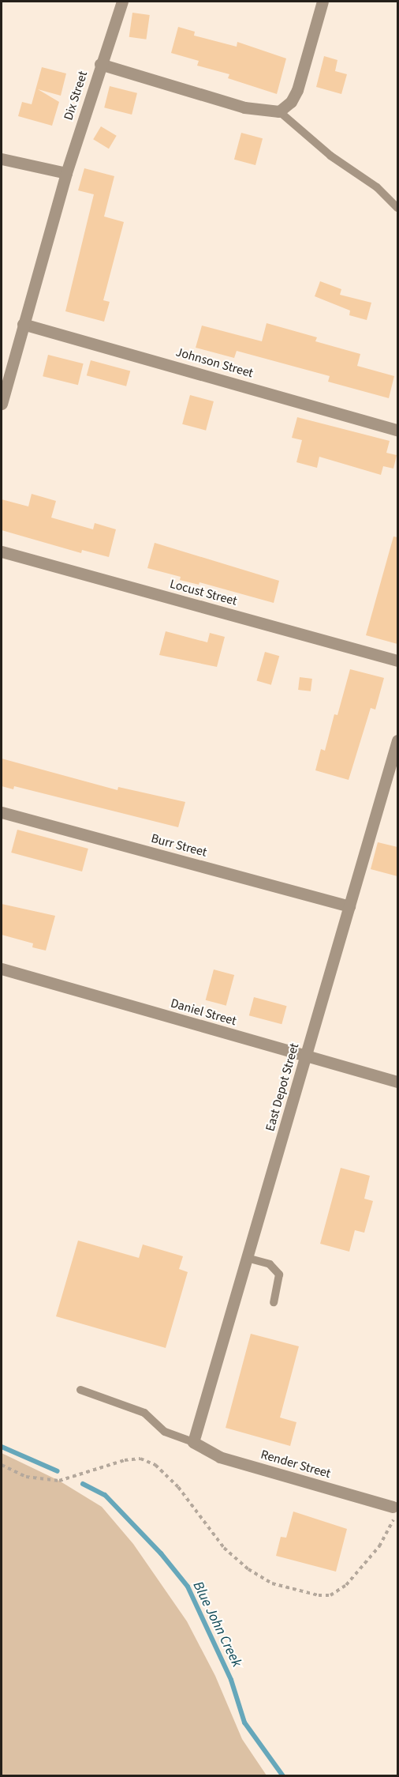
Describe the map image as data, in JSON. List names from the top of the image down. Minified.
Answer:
{"streets":{"street":["Dix Street","Johnson Street","Locust Street","Burr Street","Daniel Street","East Depot Street","Render Street"]},"crossings":[["Dix Street","Johnson Street"],["Burr Street","East Depot Street"],["Daniel Street","East Depot Street"],["East Depot Street","Render Street"]],"water":["Blue John Creek"]}
